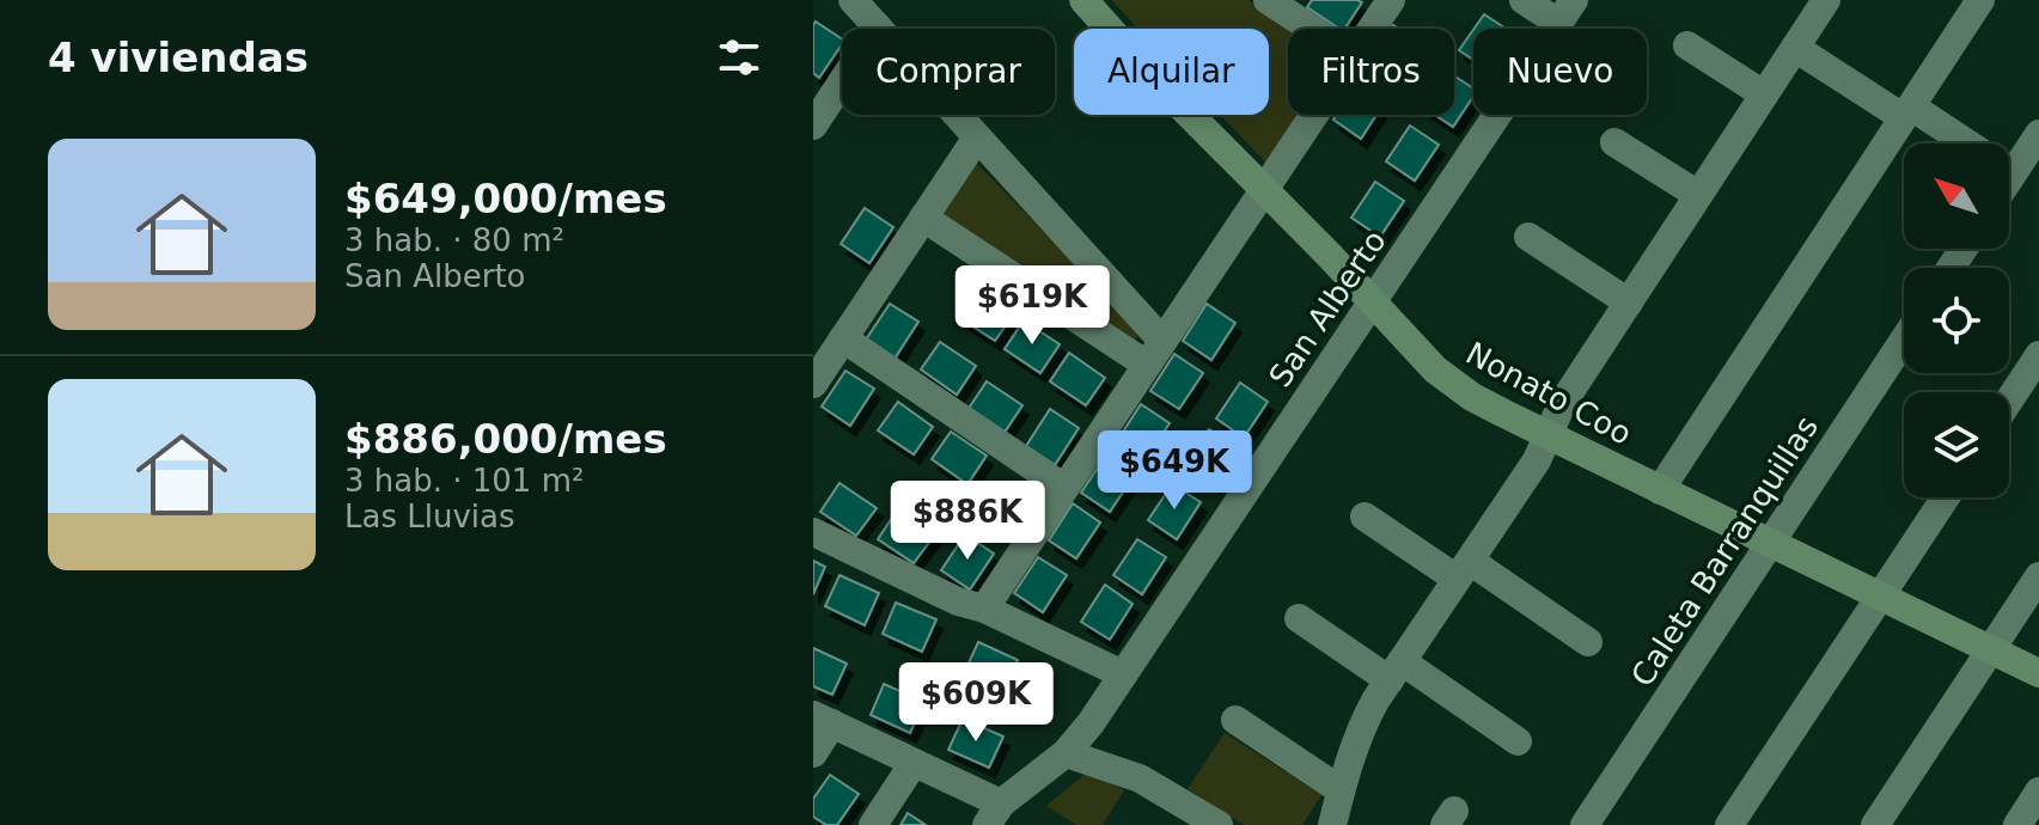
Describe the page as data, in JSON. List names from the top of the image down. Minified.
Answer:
{"streets":{"main road":["Nonato Coo"],"street":["San Alberto","Caleta Barranquillas"]},"crossings":[["San Alberto","Nonato Coo"],["Nonato Coo","Caleta Barranquillas"]],"north":"top left","page":{"heading":"4 viviendas","chip":["Comprar","Alquilar","Filtros","Nuevo"],"list":[{"name":"$649,000/mes","note":"3 hab. · 80 m² · San Alberto"},{"name":"$886,000/mes","note":"3 hab. · 101 m² · Las Lluvias"}],"price":["$619K","$649K","$886K","$609K"]}}
